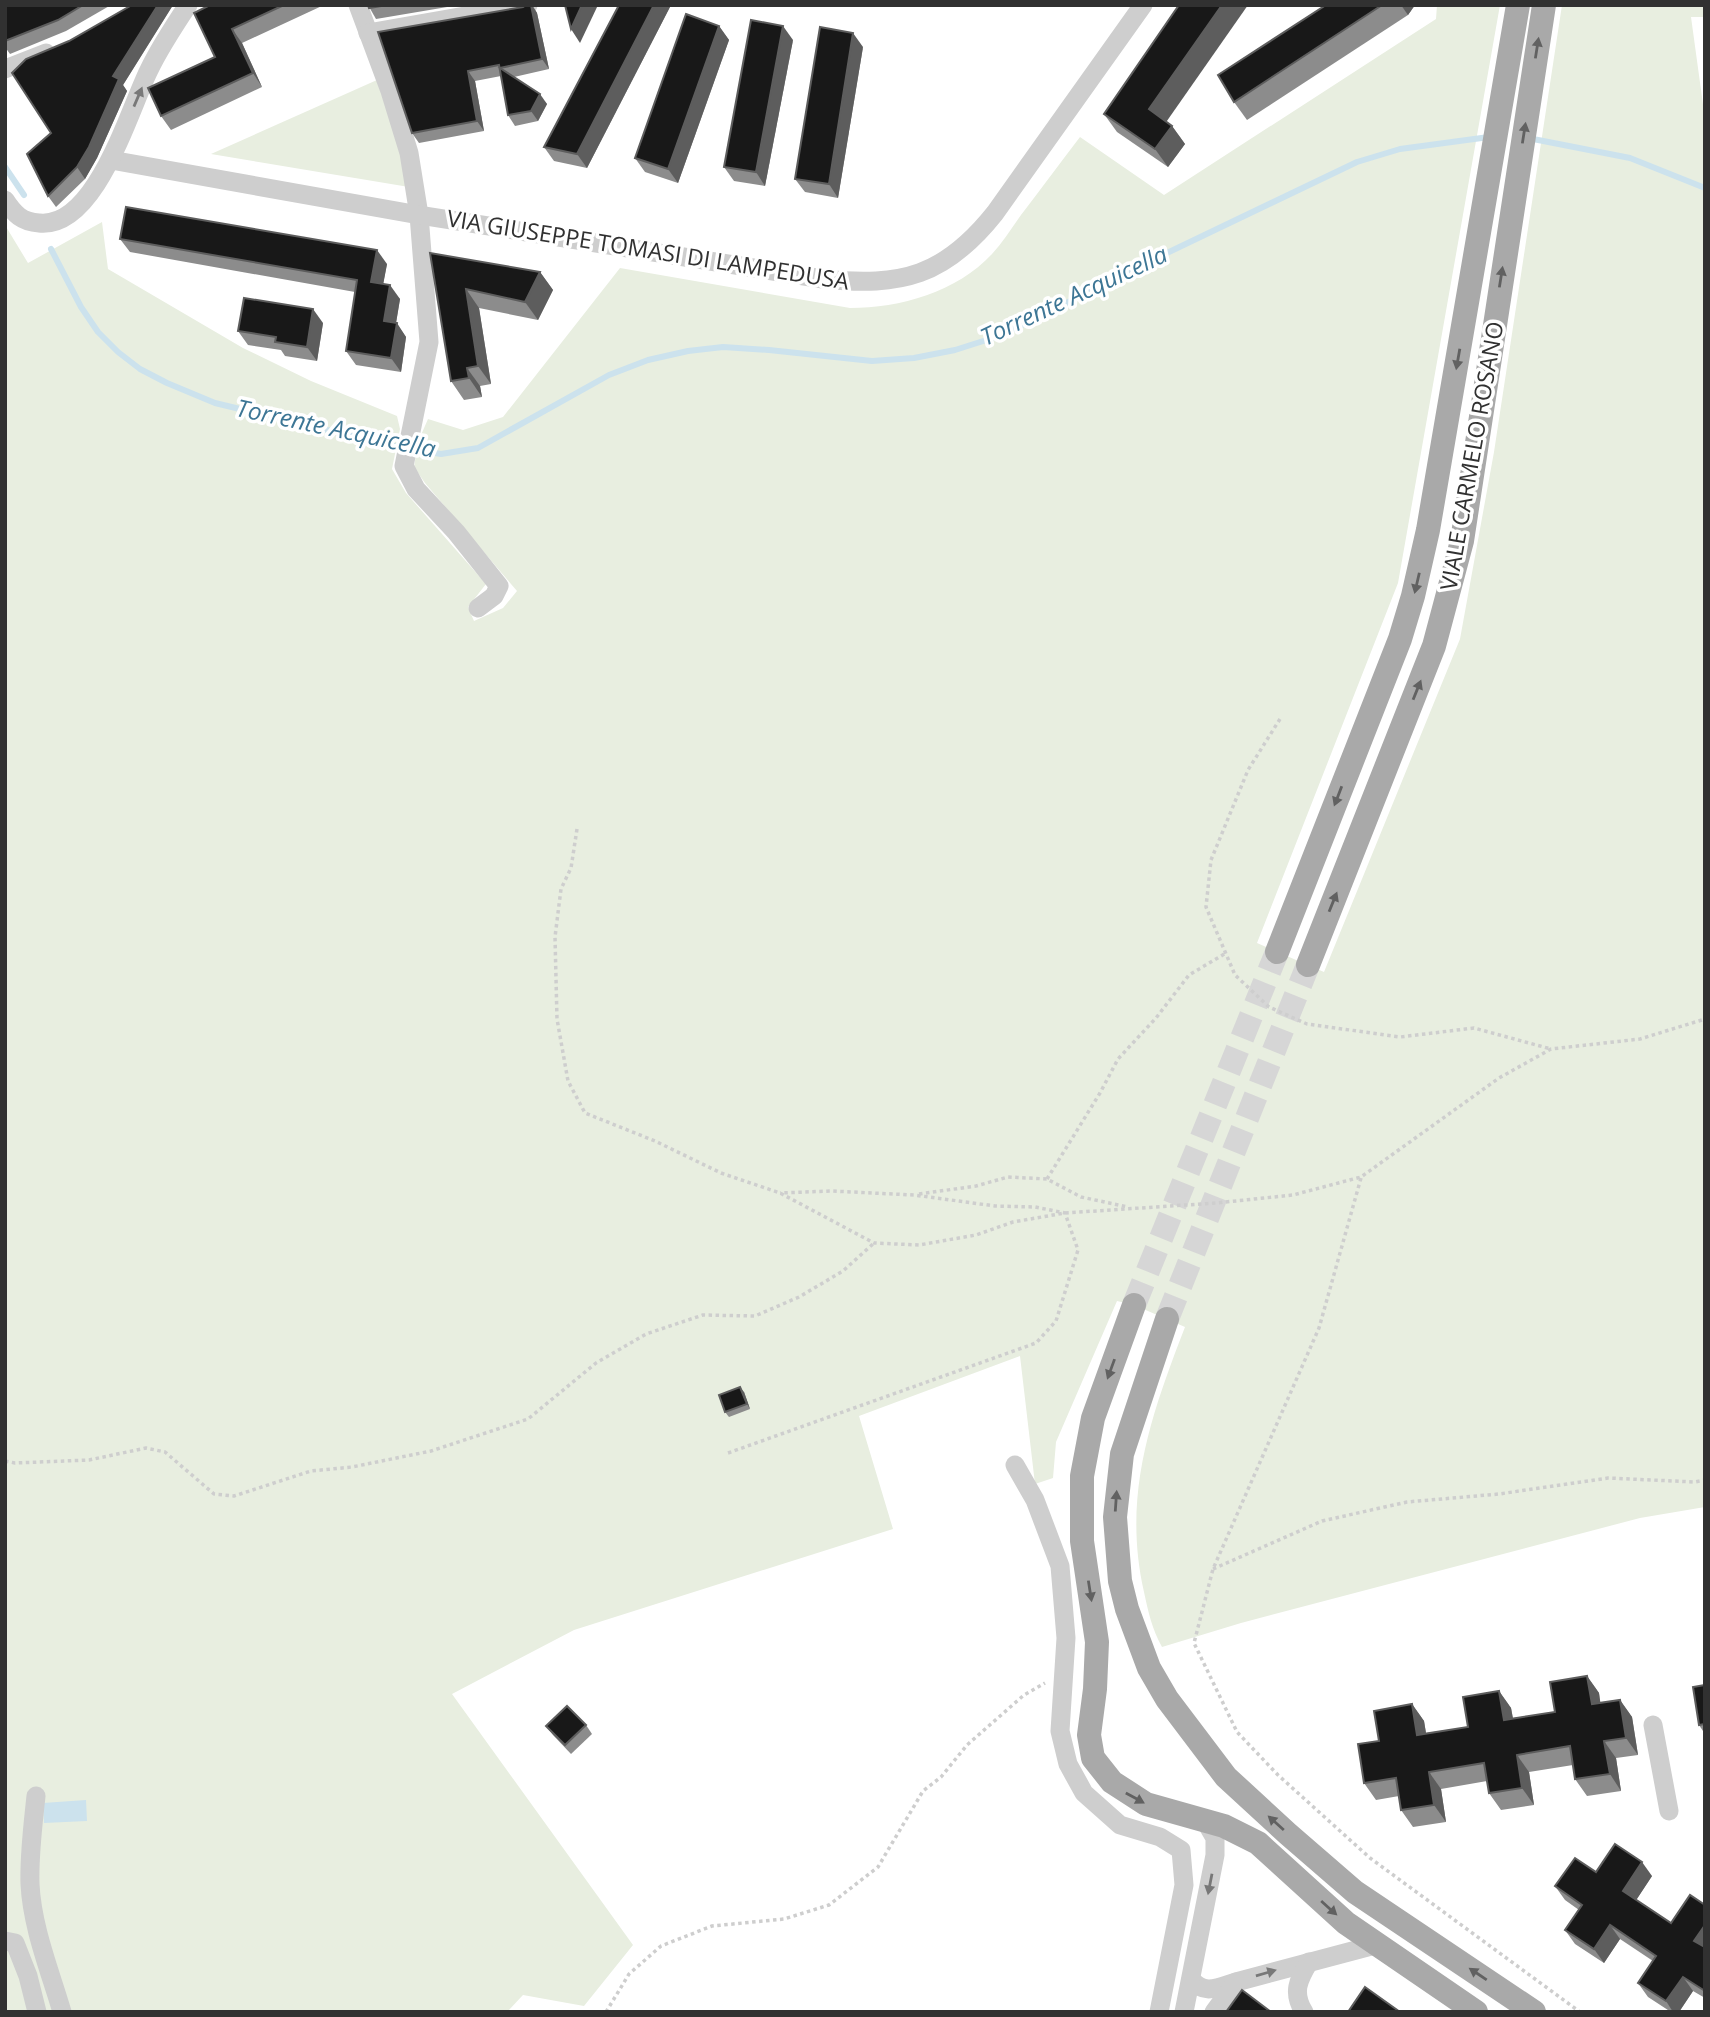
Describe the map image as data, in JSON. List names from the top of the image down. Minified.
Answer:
{"streets":{"main road":["VIALE CARMELO ROSANO"],"street":["VIA GIUSEPPE TOMASI DI LAMPEDUSA"]},"water":["Torrente Acquicella"]}
